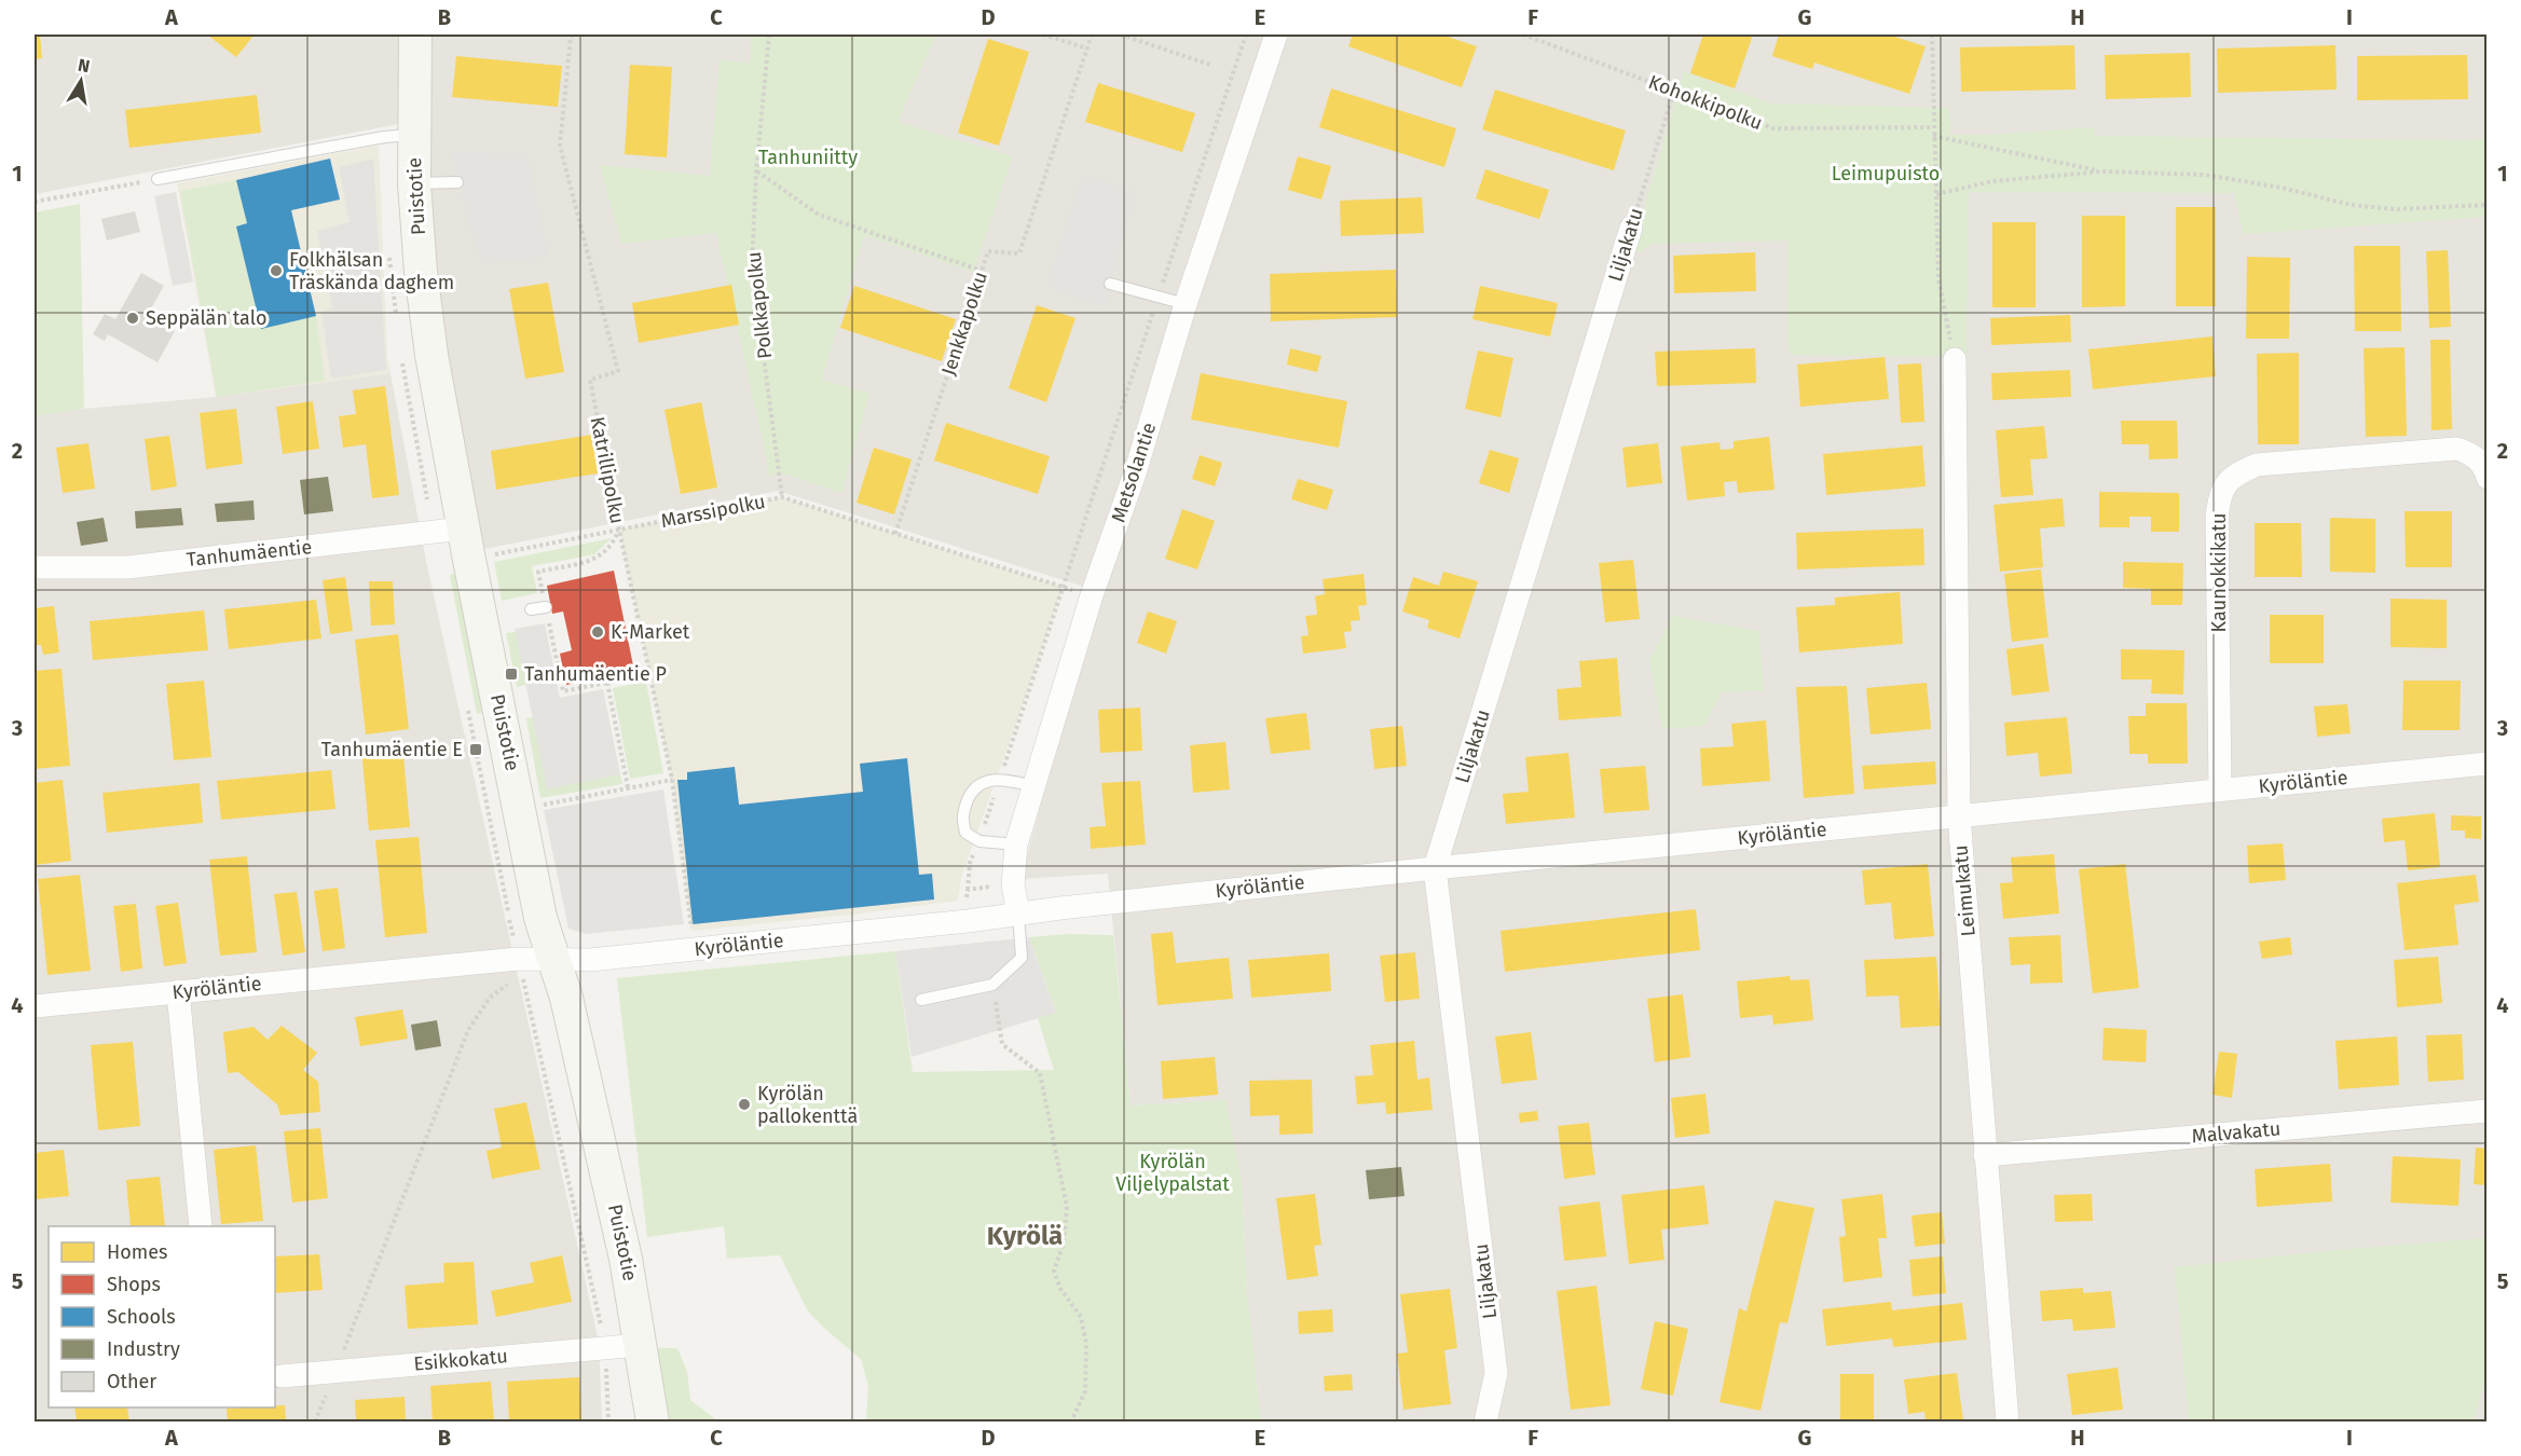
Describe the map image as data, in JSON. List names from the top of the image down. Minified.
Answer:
{"streets":{"street":["Puistotie","Liljakatu","Metsolantie","Tanhumäentie","Kaunokkikatu","Kyröläntie","Leimukatu","Malvakatu","Esikkokatu"],"path":["Kohokkipolku","Polkkapolku","Jenkkapolku","Katrillipolku","Marssipolku"]},"crossings":[["Kohokkipolku","Liljakatu"],["Puistotie","Marssipolku"],["Puistotie","Tanhumäentie"],["Puistotie","Kyröläntie"],["Puistotie","Esikkokatu"],["Liljakatu","Kyröläntie"],["Polkkapolku","Marssipolku"],["Jenkkapolku","Marssipolku"],["Katrillipolku","Marssipolku"],["Metsolantie","Marssipolku"],["Metsolantie","Kyröläntie"],["Kaunokkikatu","Kyröläntie"],["Kyröläntie","Leimukatu"],["Leimukatu","Malvakatu"]],"districts":["Kyrölä"],"parks":["Tanhuniitty","Leimupuisto","Kyrölän Viljelypalstat"],"places":{"other":["Folkhälsan Träskända daghem","Seppälän talo","K-Market","Kyrölän pallokenttä"],"transit":["Tanhumäentie P","Tanhumäentie E"]},"legend":["Homes","Shops","Schools","Industry","Other"],"north":"top","grid":{"columns":["A","B","C","D","E","F","G","H","I"],"rows":["1","2","3","4","5"]}}
